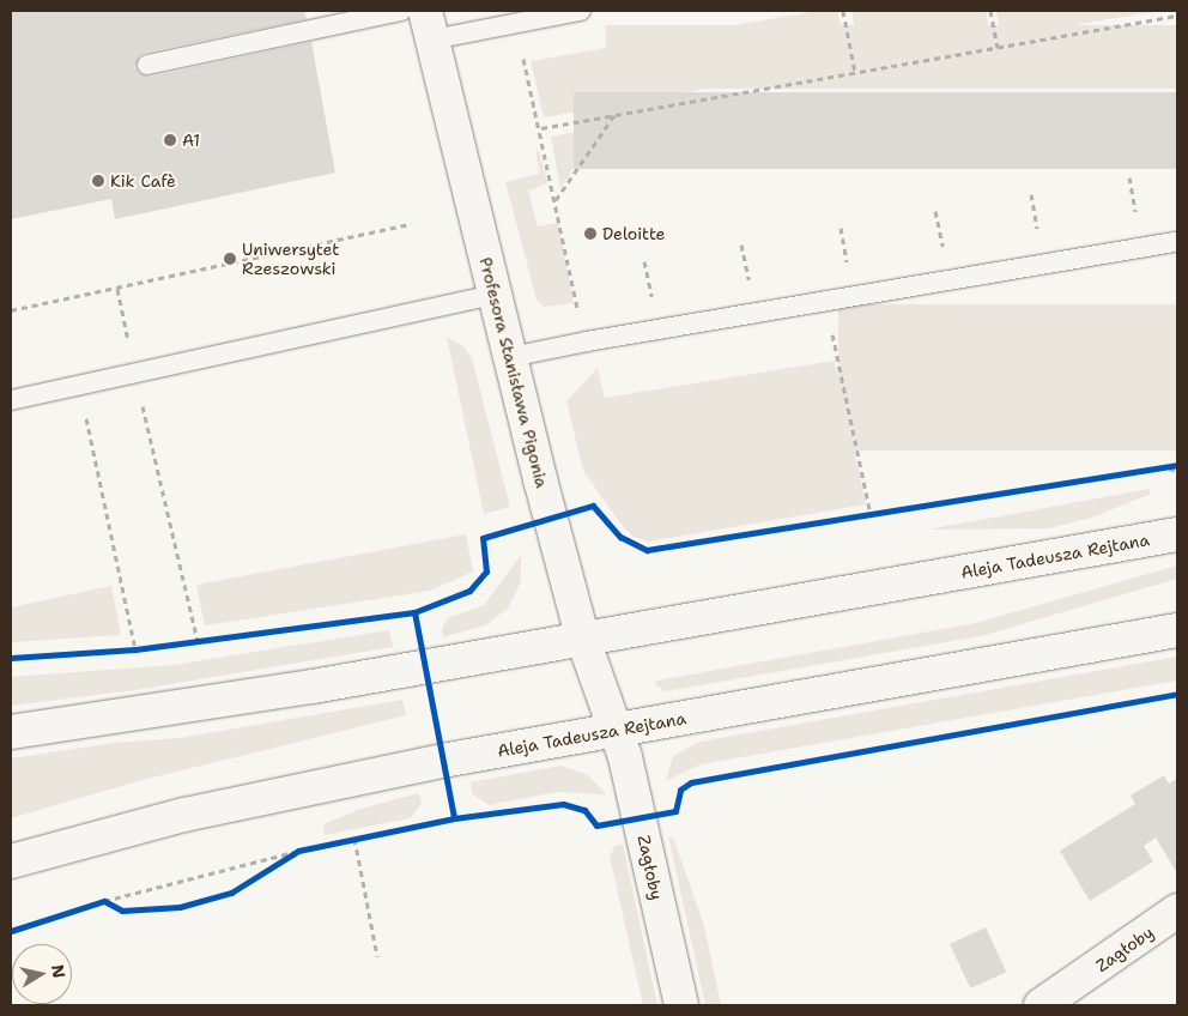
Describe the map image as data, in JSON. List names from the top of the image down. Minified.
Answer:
{"streets":{"main road":["Profesora Stanisława Pigonia","Aleja Tadeusza Rejtana","Zagłoby"]},"crossings":[["Profesora Stanisława Pigonia","Aleja Tadeusza Rejtana"],["Profesora Stanisława Pigonia","Zagłoby"],["Aleja Tadeusza Rejtana","Zagłoby"]],"places":["A1","Kik Cafè","Deloitte","Uniwersytet Rzeszowski"],"north":"right"}
